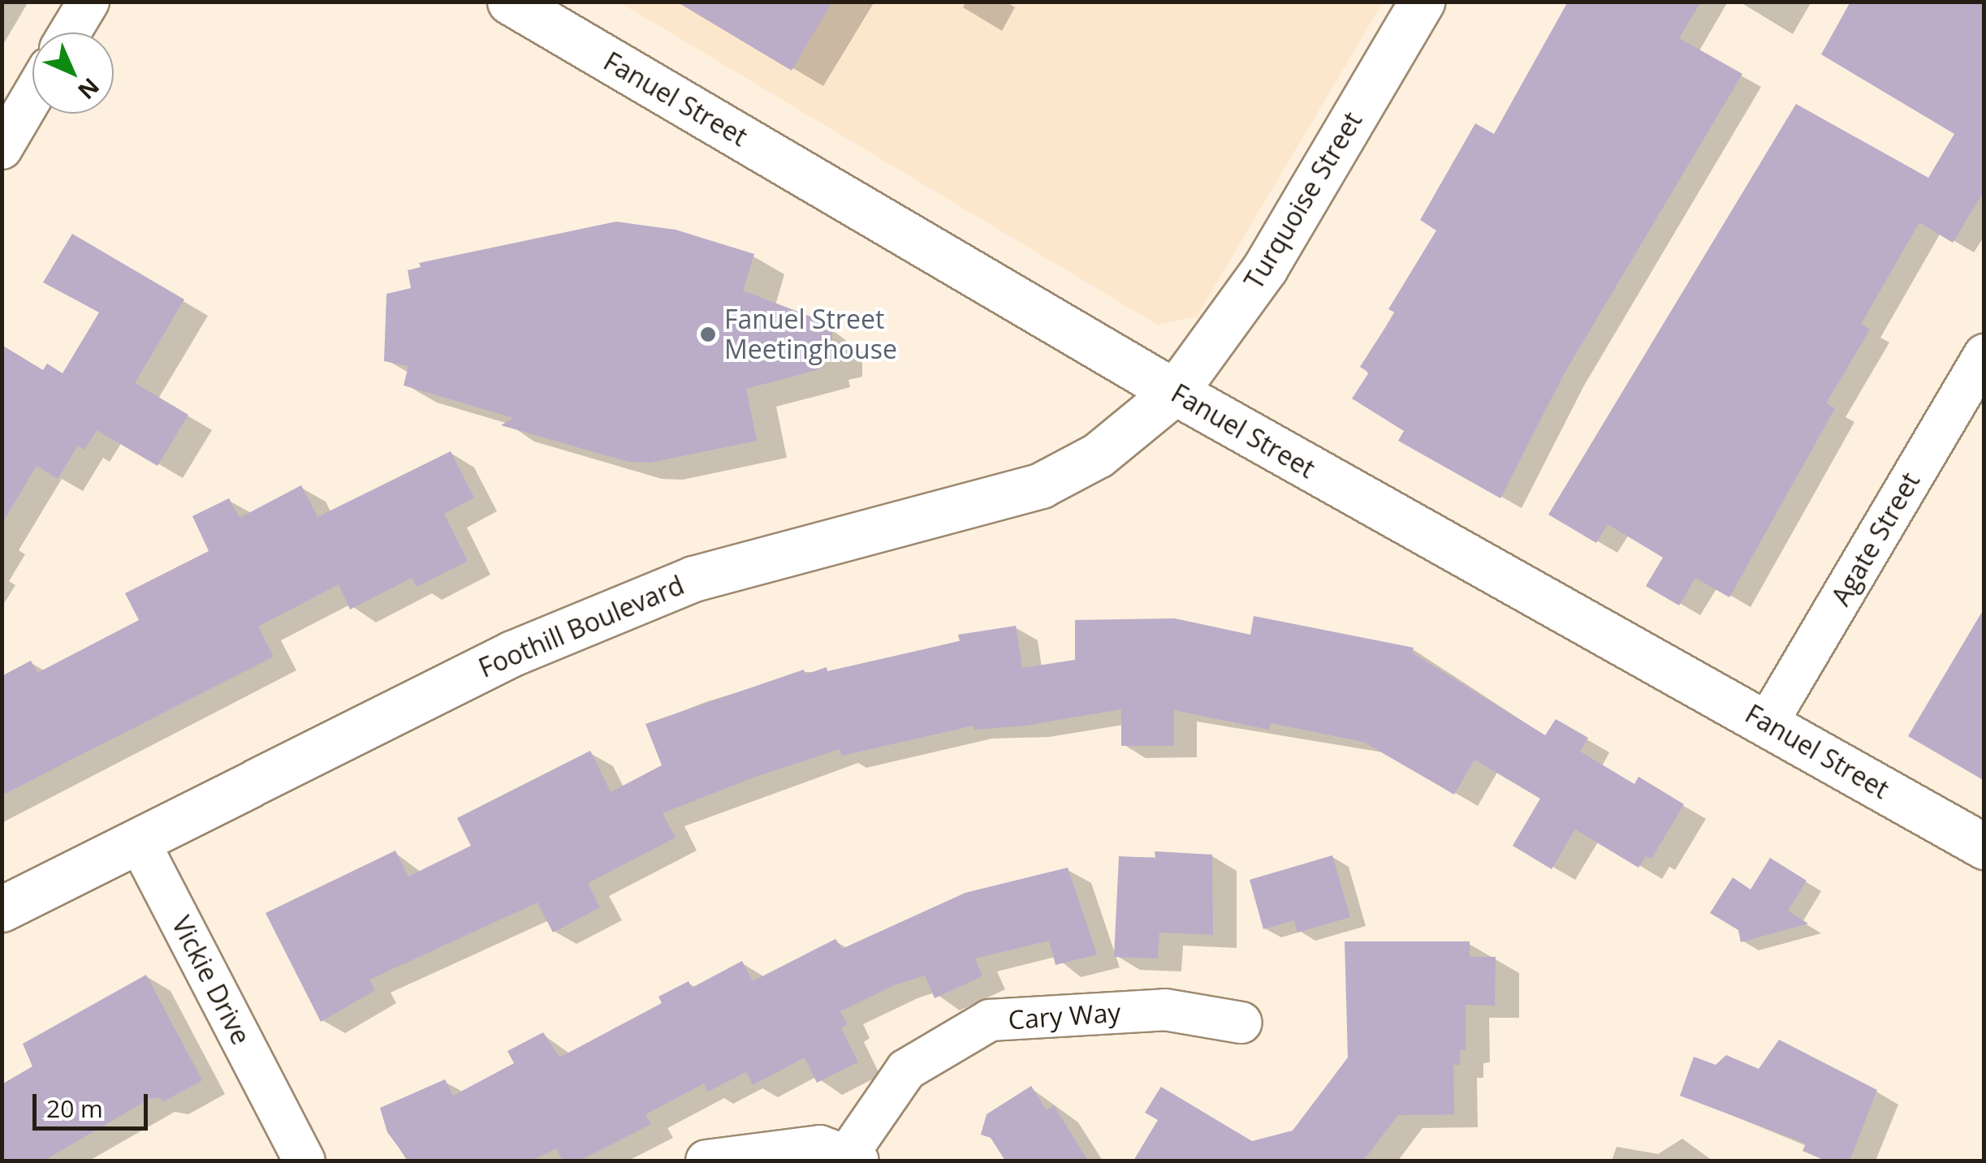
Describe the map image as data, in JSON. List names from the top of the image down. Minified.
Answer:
{"streets":{"main road":["Fanuel Street","Turquoise Street","Foothill Boulevard"],"street":["Agate Street","Vickie Drive","Cary Way"]},"crossings":[["Fanuel Street","Turquoise Street"],["Fanuel Street","Agate Street"],["Fanuel Street","Foothill Boulevard"],["Turquoise Street","Foothill Boulevard"],["Foothill Boulevard","Vickie Drive"]],"places":["Fanuel Street Meetinghouse"],"scale_bar":"20 m","north":"bottom right"}
